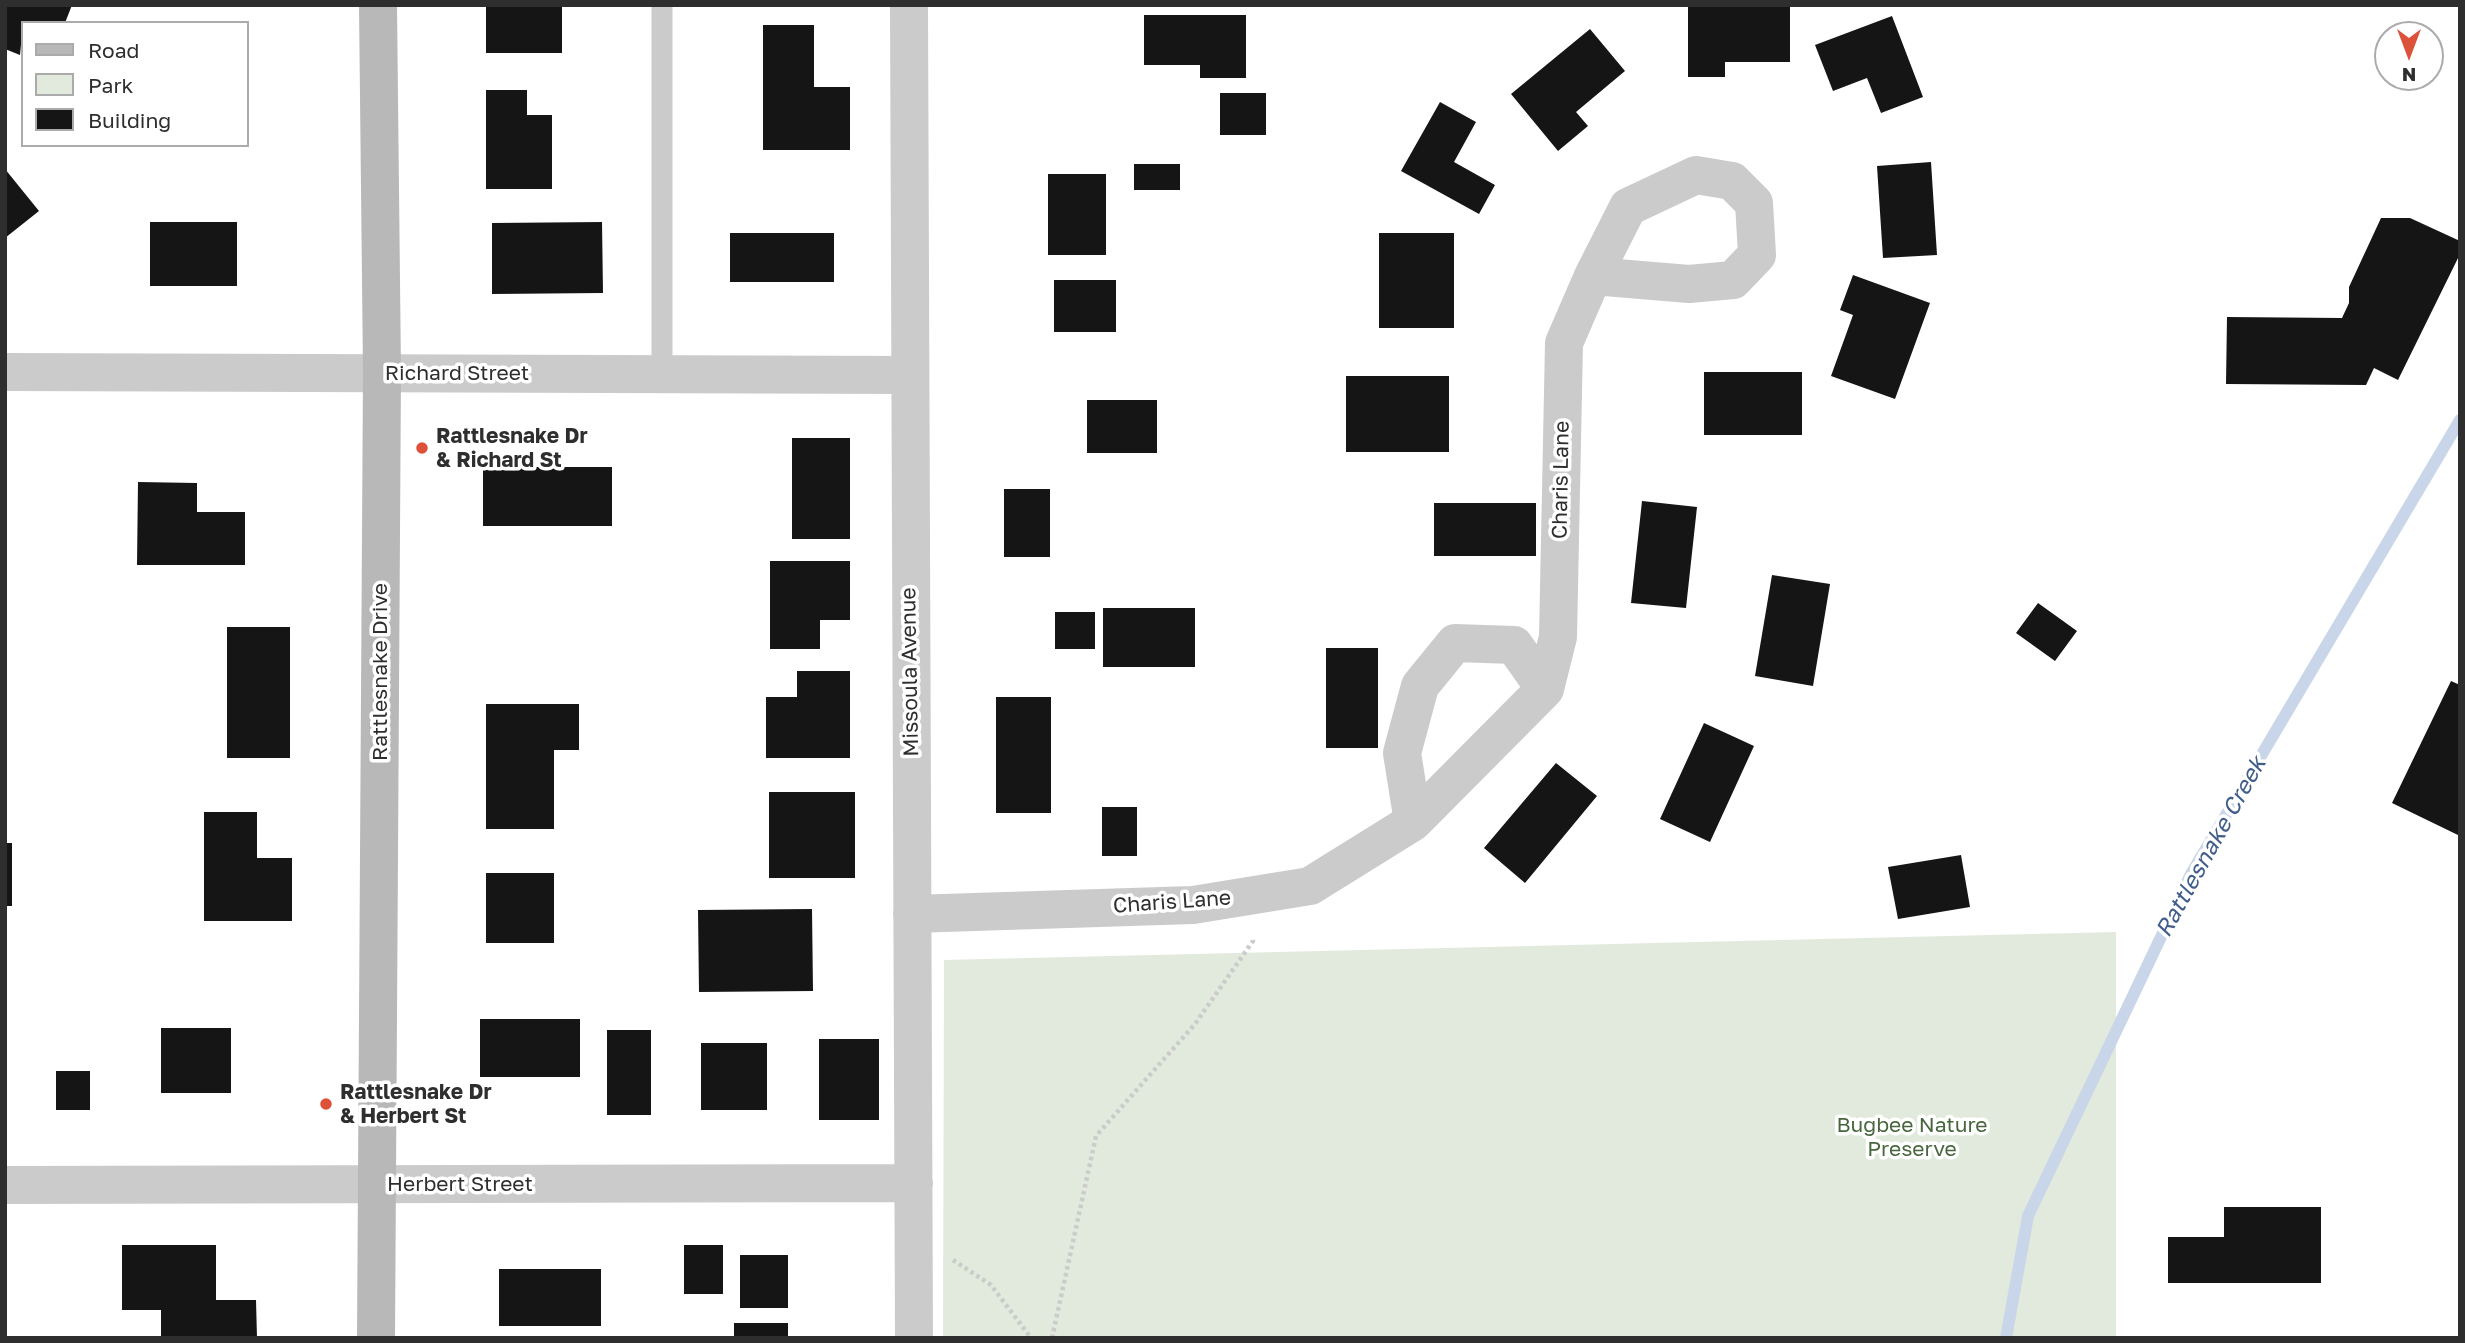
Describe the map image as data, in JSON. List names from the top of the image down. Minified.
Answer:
{"streets":{"street":["Richard Street","Charis Lane","Rattlesnake Drive","Missoula Avenue","Herbert Street"]},"crossings":[["Richard Street","Rattlesnake Drive"],["Richard Street","Missoula Avenue"],["Charis Lane","Missoula Avenue"],["Rattlesnake Drive","Herbert Street"],["Missoula Avenue","Herbert Street"]],"water":["Rattlesnake Creek"],"parks":["Bugbee Nature Preserve"],"places":["Rattlesnake Dr & Richard St","Rattlesnake Dr & Herbert St"],"legend":["Road","Park","Building"],"north":"bottom"}
